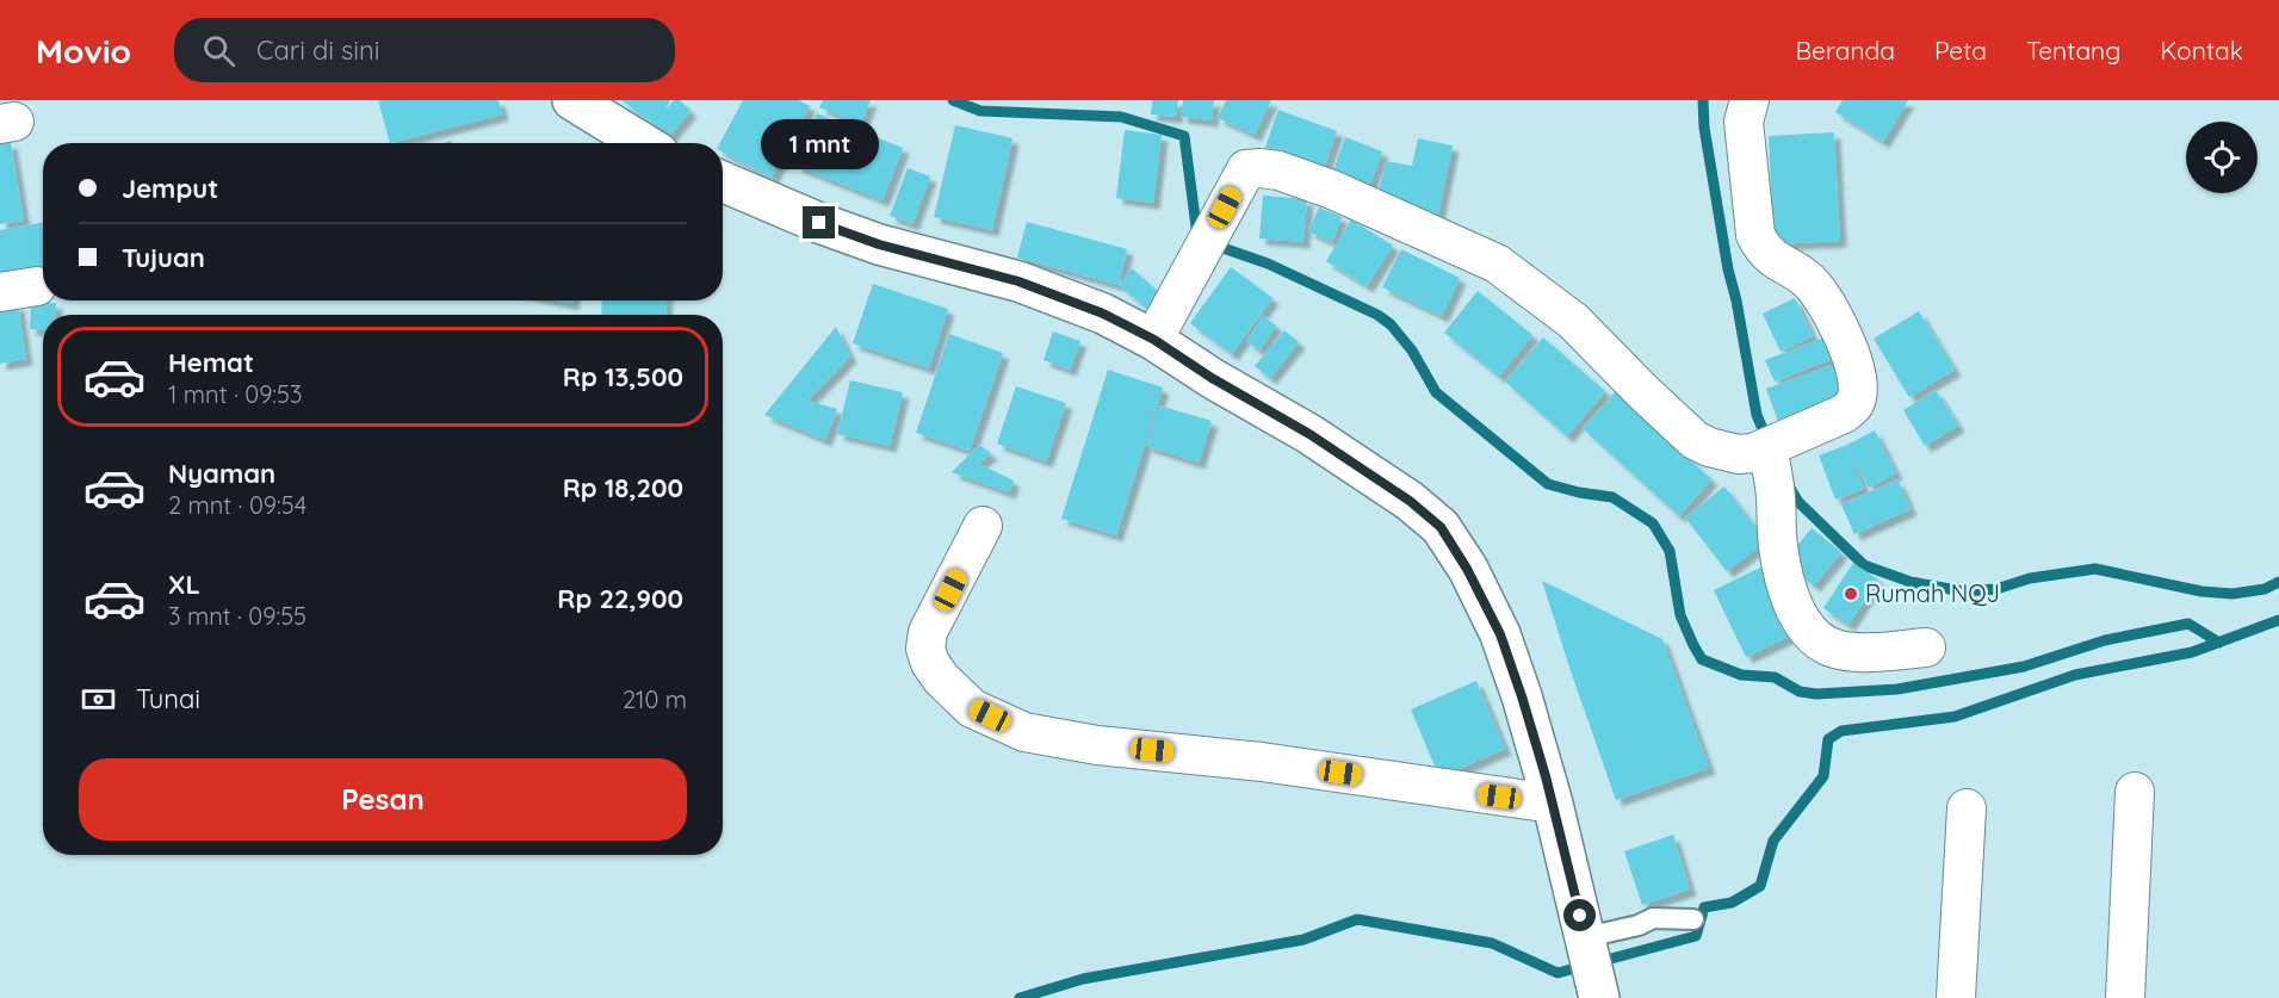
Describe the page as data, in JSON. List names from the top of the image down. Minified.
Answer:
{"places":["Rumah NQJ"],"page":{"header":"Movio","search":"Cari di sini","nav":["Beranda","Peta","Tentang","Kontak"],"bubble":"1 mnt","banner":["Jemput","Tujuan"],"list":[{"name":"Hemat","note":"1 mnt · 09:53","value":"Rp 13,500"},{"name":"Nyaman","note":"2 mnt · 09:54","value":"Rp 18,200"},{"name":"XL","note":"3 mnt · 09:55","value":"Rp 22,900"}],"pay":["Tunai","210 m"],"buttons":"Pesan"}}
